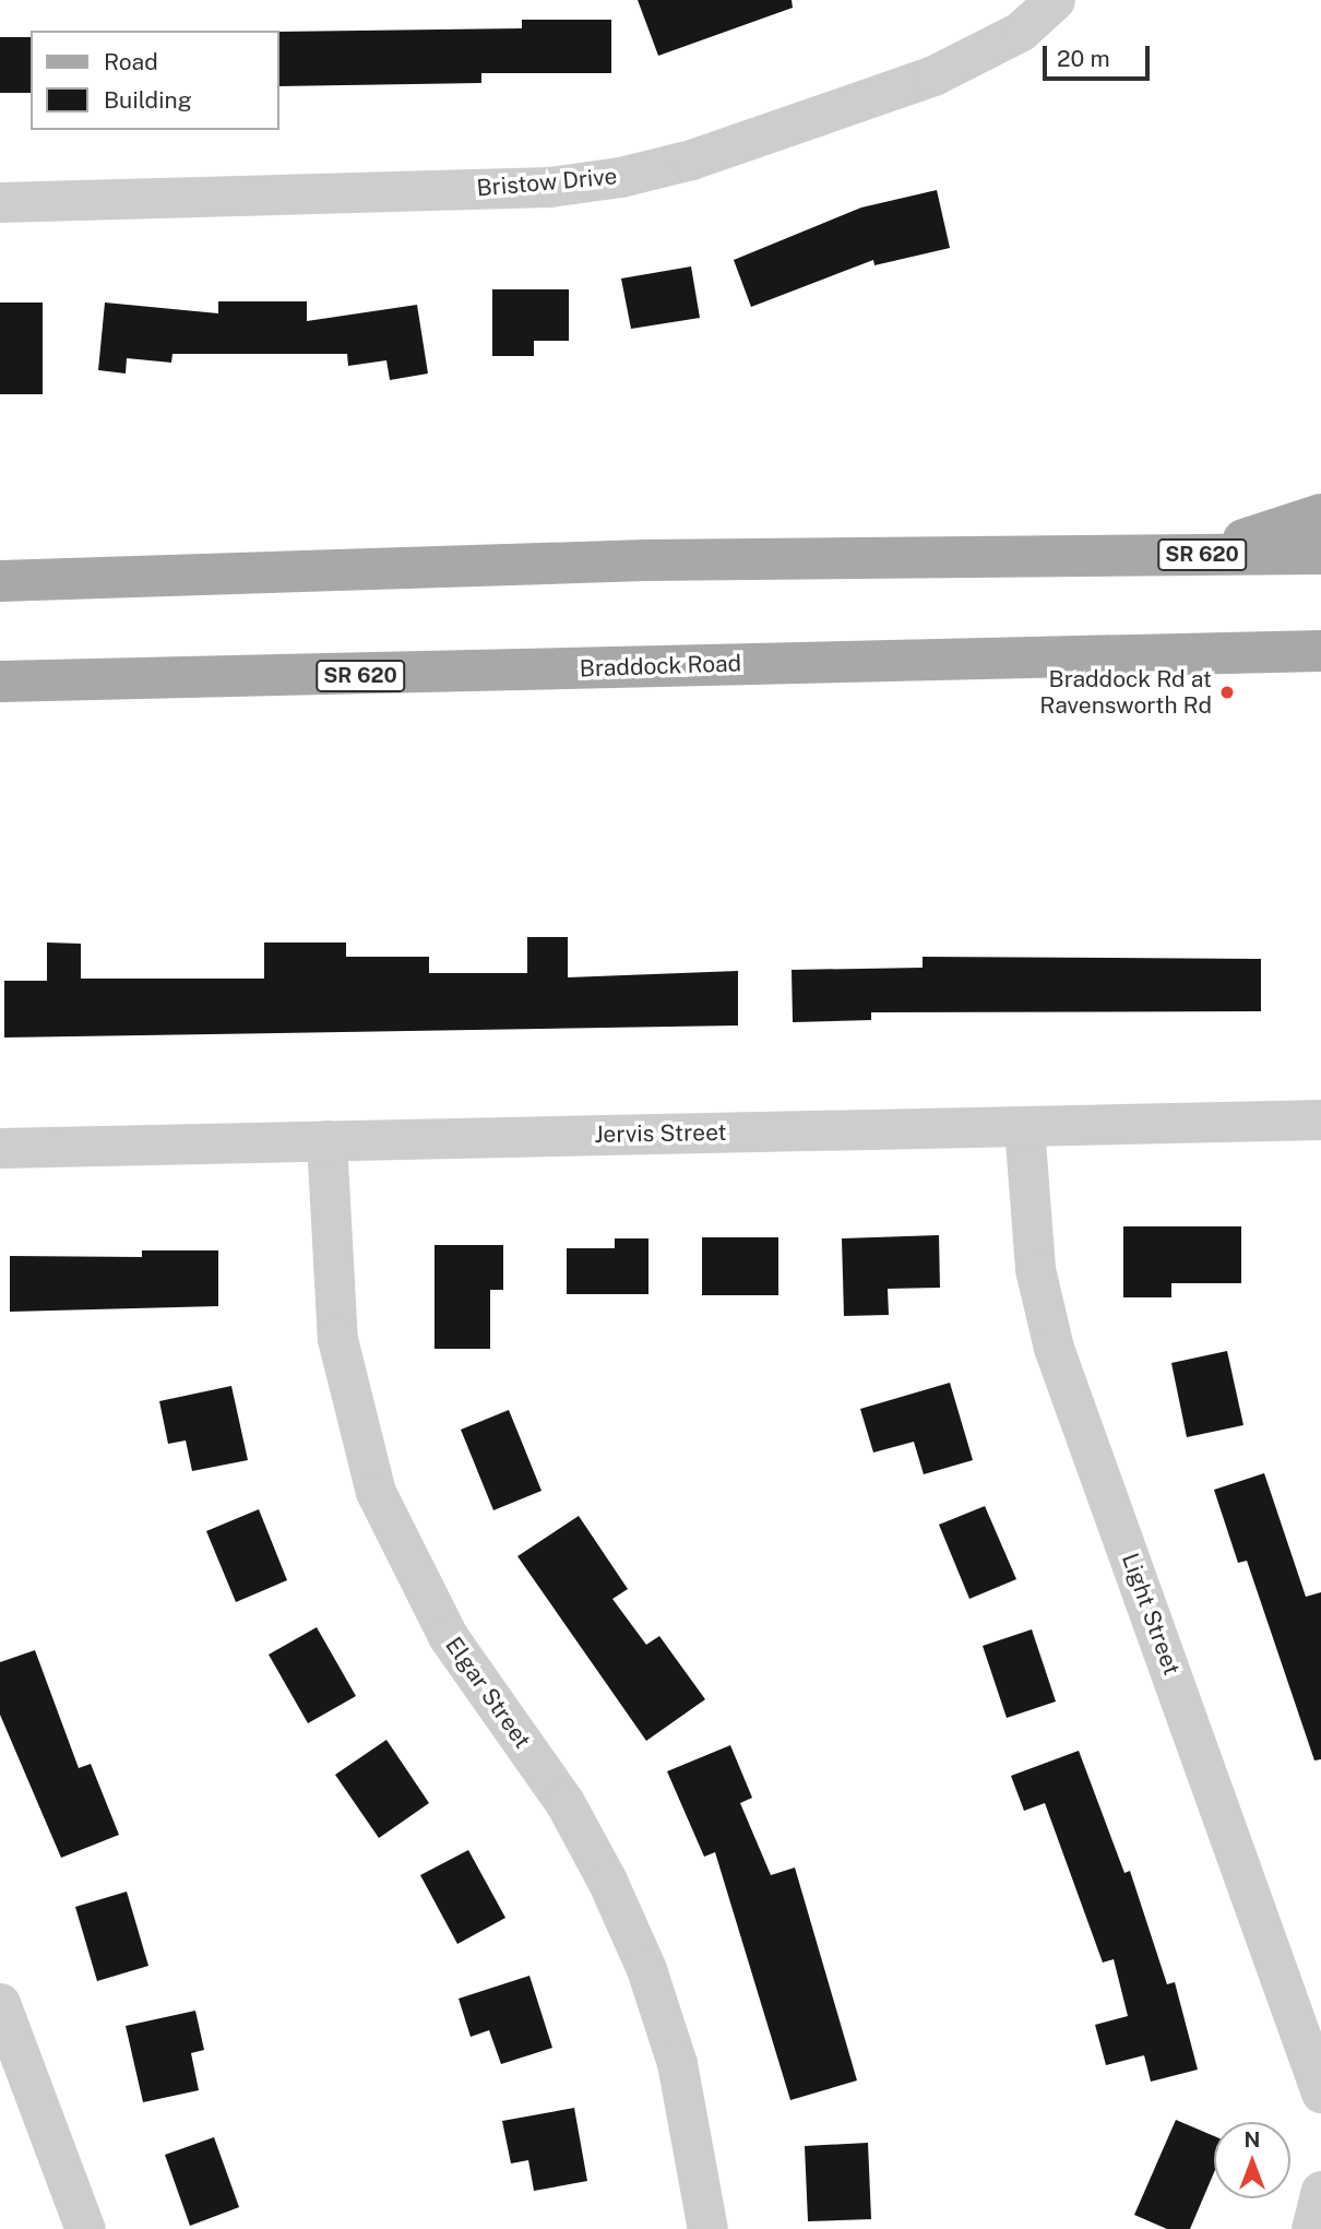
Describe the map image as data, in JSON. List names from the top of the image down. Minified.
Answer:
{"streets":{"main road":["SR 620","Braddock Road"],"street":["Bristow Drive","Jervis Street","Light Street","Elgar Street"]},"crossings":[["Jervis Street","Light Street"],["Jervis Street","Elgar Street"]],"places":["Braddock Rd at Ravensworth Rd"],"legend":["Road","Building"],"scale_bar":"20 m","north":"top"}
